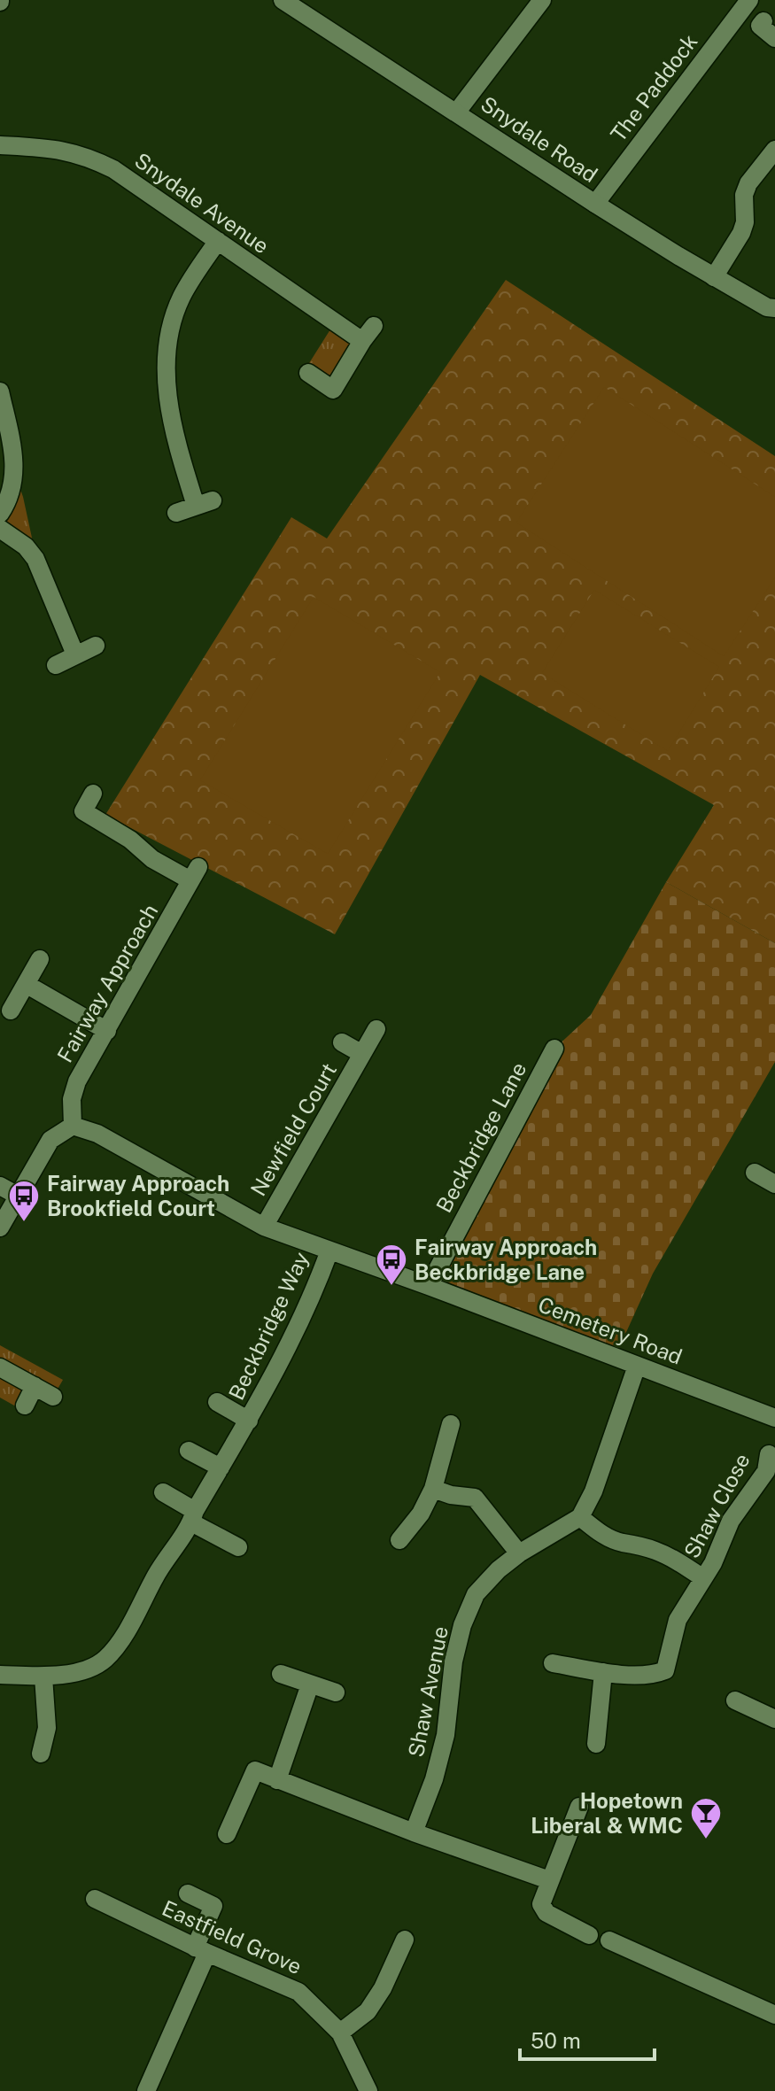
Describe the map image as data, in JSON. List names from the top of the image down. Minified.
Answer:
{"streets":{"street":["The Paddock","Snydale Road","Snydale Avenue","Fairway Approach","Newfield Court","Beckbridge Lane","Beckbridge Way","Cemetery Road","Shaw Close","Shaw Avenue","Eastfield Grove"]},"crossings":[["The Paddock","Snydale Road"],["Beckbridge Lane","Cemetery Road"],["Shaw Close","Shaw Avenue"]],"places":{"bus stop":["Fairway Approach Brookfield Court","Fairway Approach Beckbridge Lane"],"bar":["Hopetown Liberal & WMC"]},"scale_bar":"50 m"}
